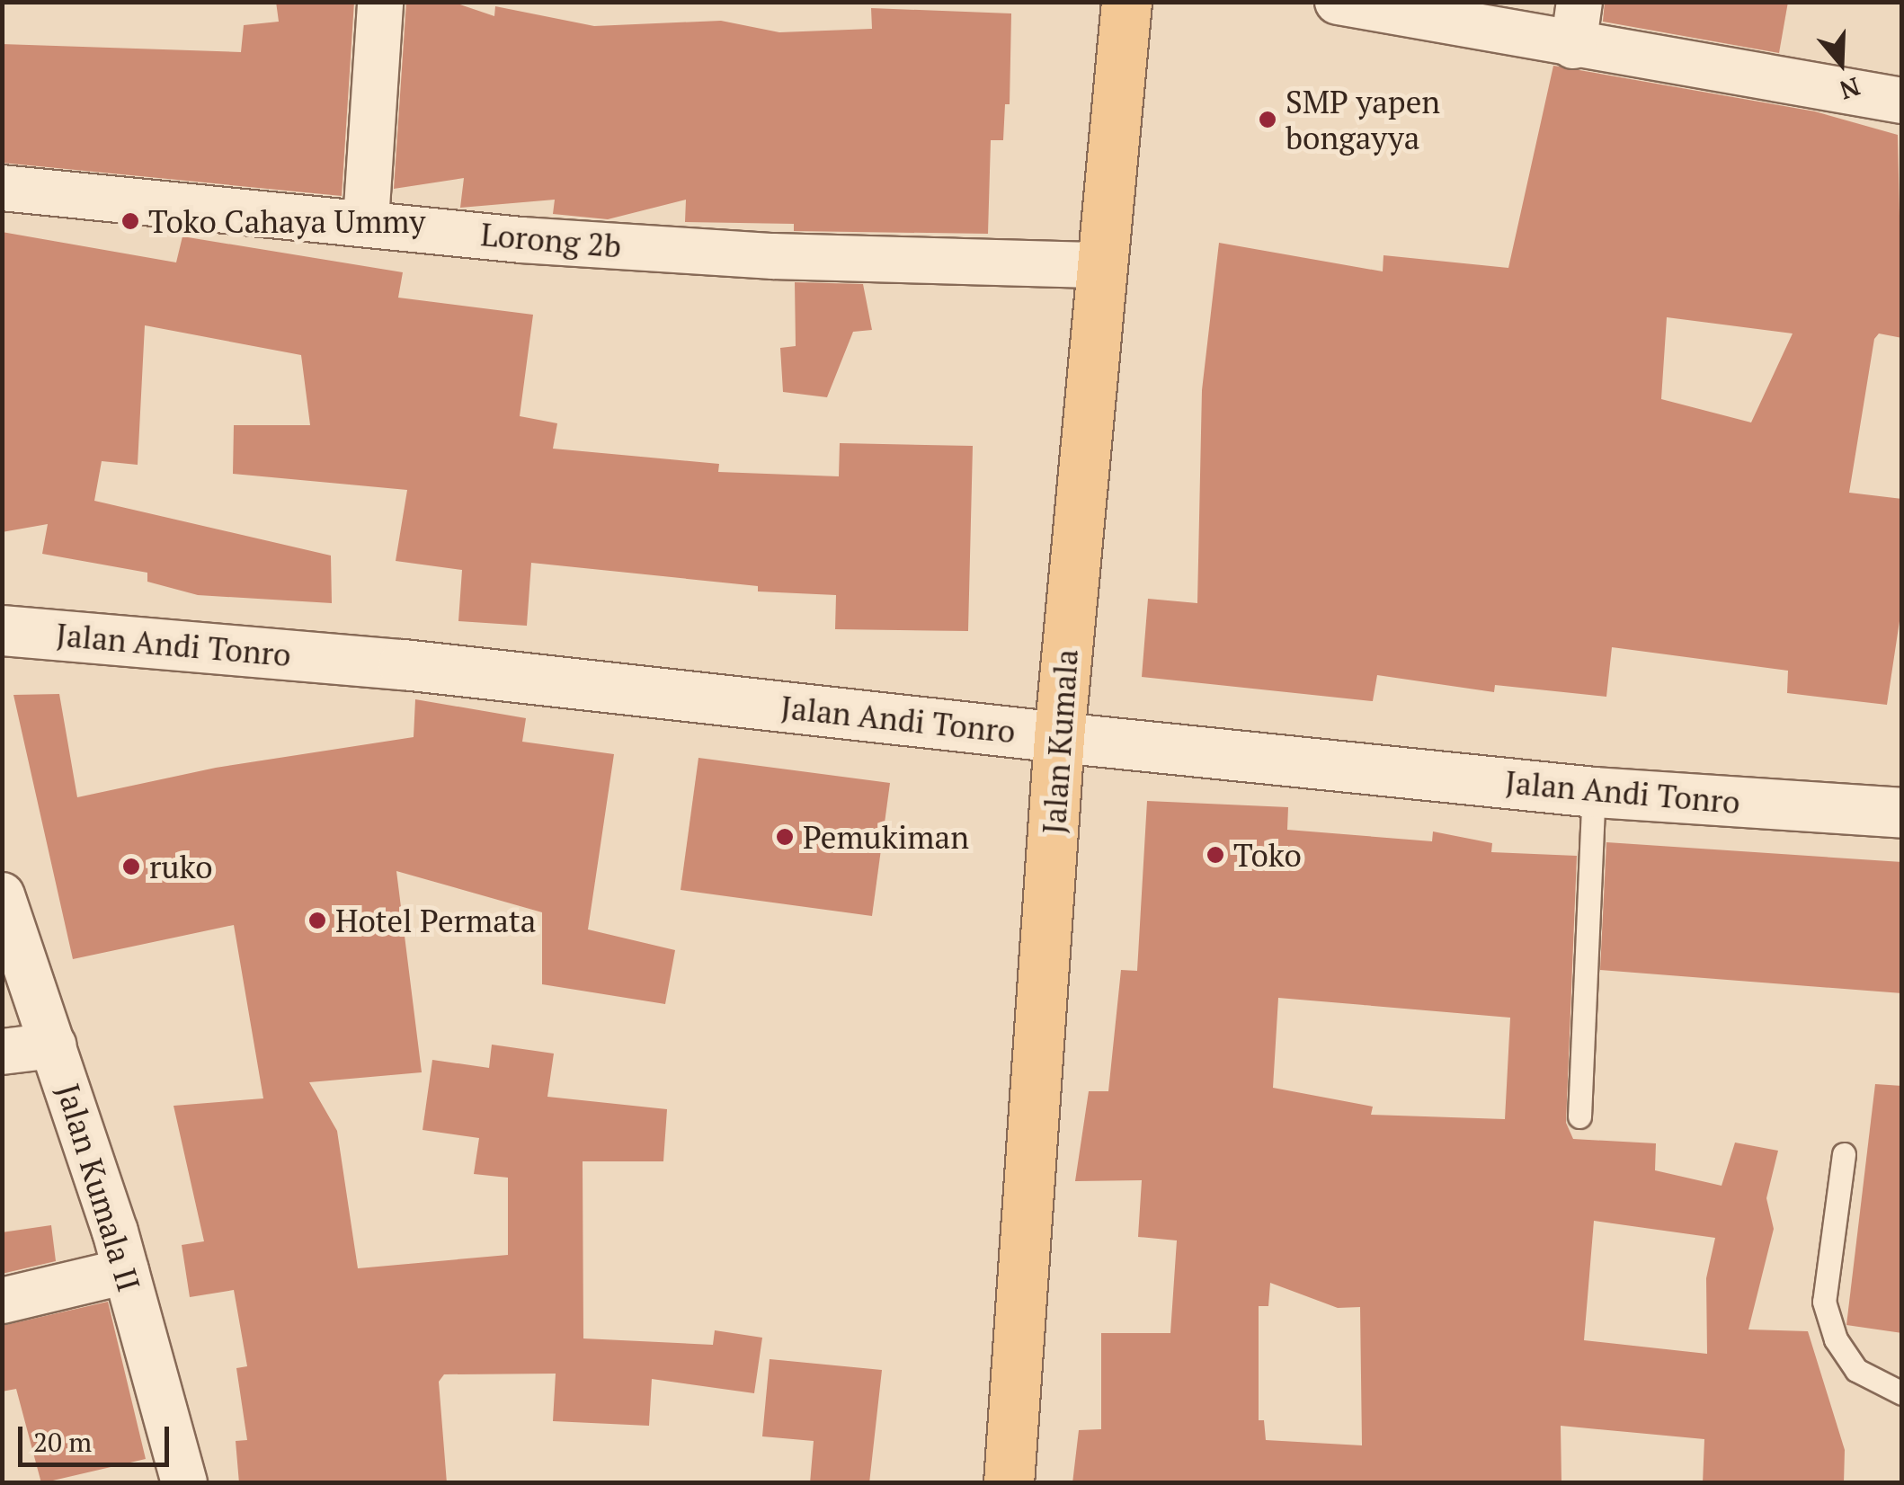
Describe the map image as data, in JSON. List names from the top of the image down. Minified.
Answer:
{"streets":{"main road":["Jalan Andi Tonro","Jalan Kumala"],"street":["Lorong 2b","Jalan Kumala II"]},"crossings":[["Lorong 2b","Jalan Kumala"],["Jalan Andi Tonro","Jalan Kumala"]],"places":["SMP yapen bongayya","Toko Cahaya Ummy","Pemukiman","Toko","ruko","Hotel Permata"],"scale_bar":"20 m","north":"bottom"}
